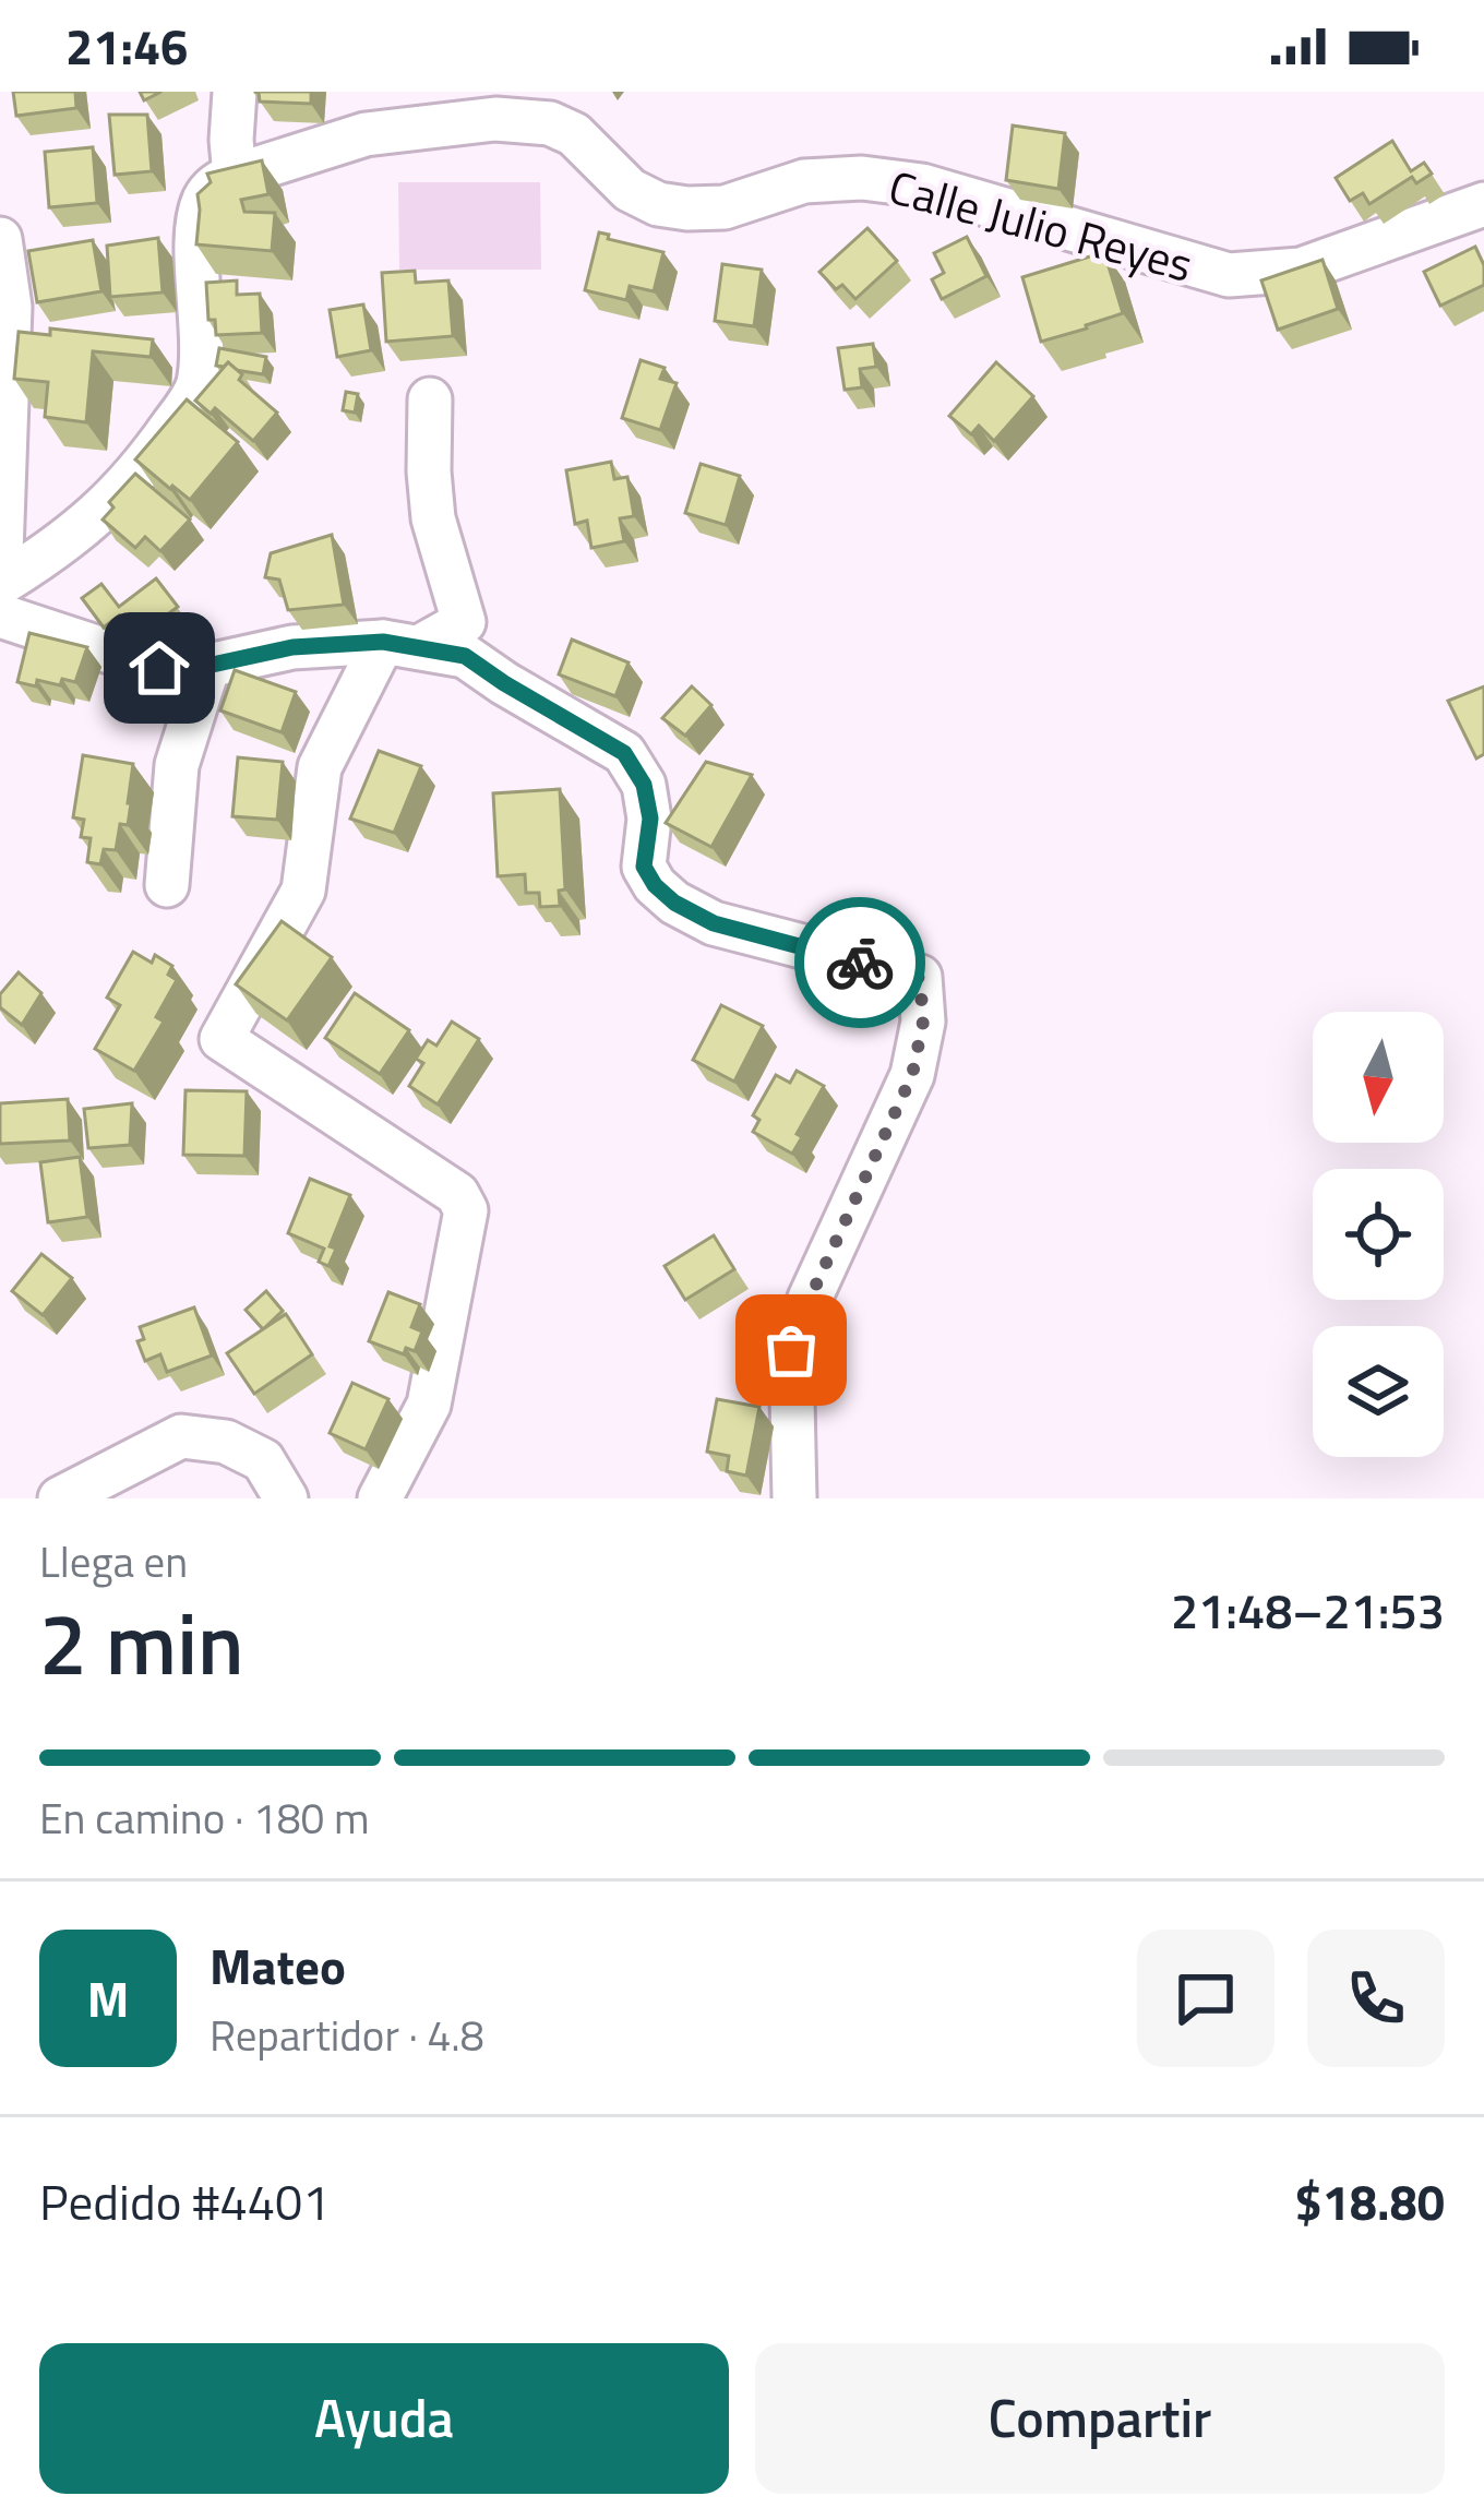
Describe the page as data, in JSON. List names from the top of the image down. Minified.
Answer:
{"streets":{"street":["Calle Julio Reyes"]},"north":"bottom","page":{"status":"21:46","heading":["2 min","Llega en","21:48–21:53"],"panel":["Mateo","Repartidor · 4.8","Pedido #4401","$18.80"],"bar":"En camino · 180 m","round":"M","buttons":["Ayuda","Compartir"]}}
